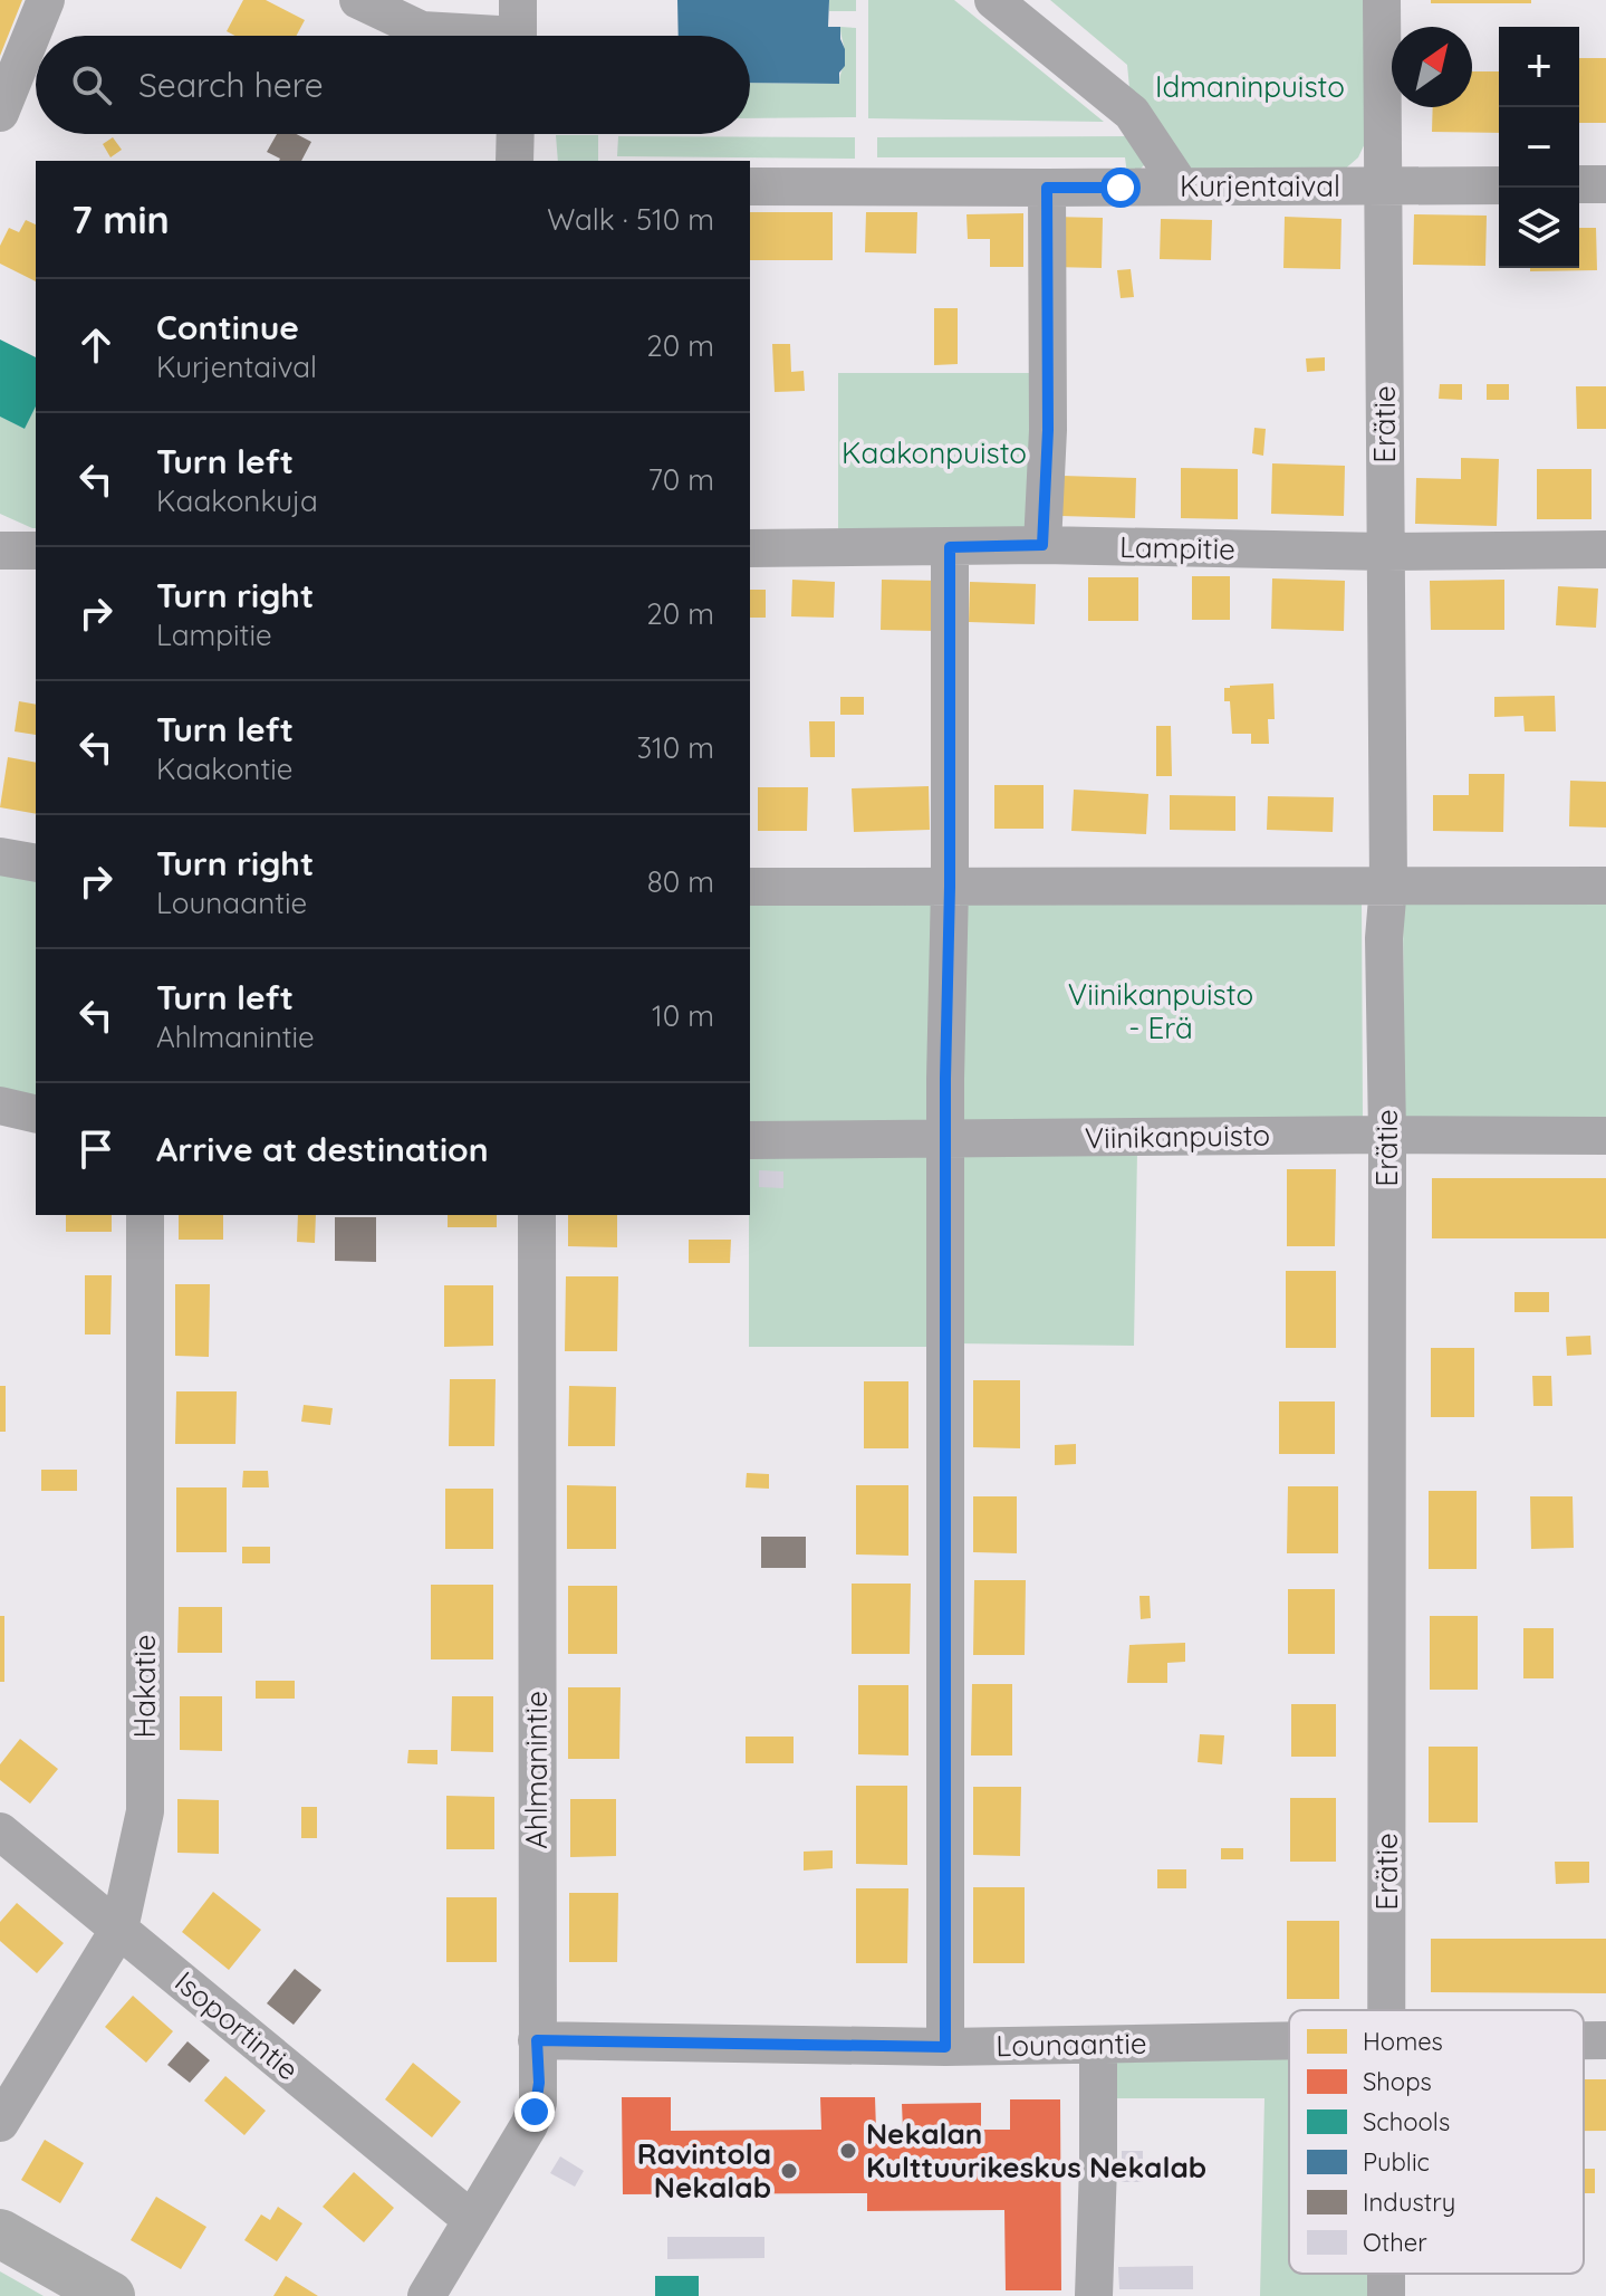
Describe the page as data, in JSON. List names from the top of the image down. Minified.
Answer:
{"streets":{"street":["Kurjentaival","Erätie","Lampitie","Viinikanpuisto","Hakatie","Ahlmanintie","Isoportintie","Lounaantie"]},"crossings":[["Kurjentaival","Erätie"],["Erätie","Lampitie"],["Erätie","Viinikanpuisto"],["Hakatie","Isoportintie"],["Ahlmanintie","Isoportintie"],["Ahlmanintie","Lounaantie"]],"parks":["Idmaninpuisto","Kaakonpuisto","Viinikanpuisto - Erä"],"places":["Nekalan Kulttuurikeskus Nekalab","Ravintola Nekalab"],"legend":["Homes","Shops","Schools","Public","Industry","Other"],"north":"top right","page":{"map_buttons":["+","−"],"search":"Search here","heading":["7 min","Walk · 510 m"],"list":[["Continue","Kurjentaival","20 m"],["Turn left","Kaakonkuja","70 m"],["Turn right","Lampitie","20 m"],["Turn left","Kaakontie","310 m"],["Turn right","Lounaantie","80 m"],["Turn left","Ahlmanintie","10 m"],"Arrive at destination"]}}
